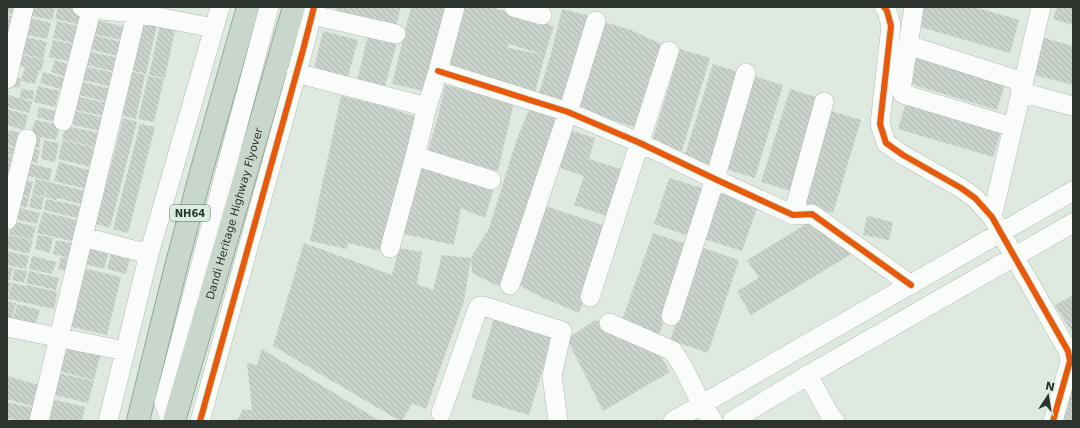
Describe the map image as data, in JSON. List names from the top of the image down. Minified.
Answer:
{"streets":{"highway":["NH64","Dandi Heritage Highway Flyover"]},"north":"top"}
